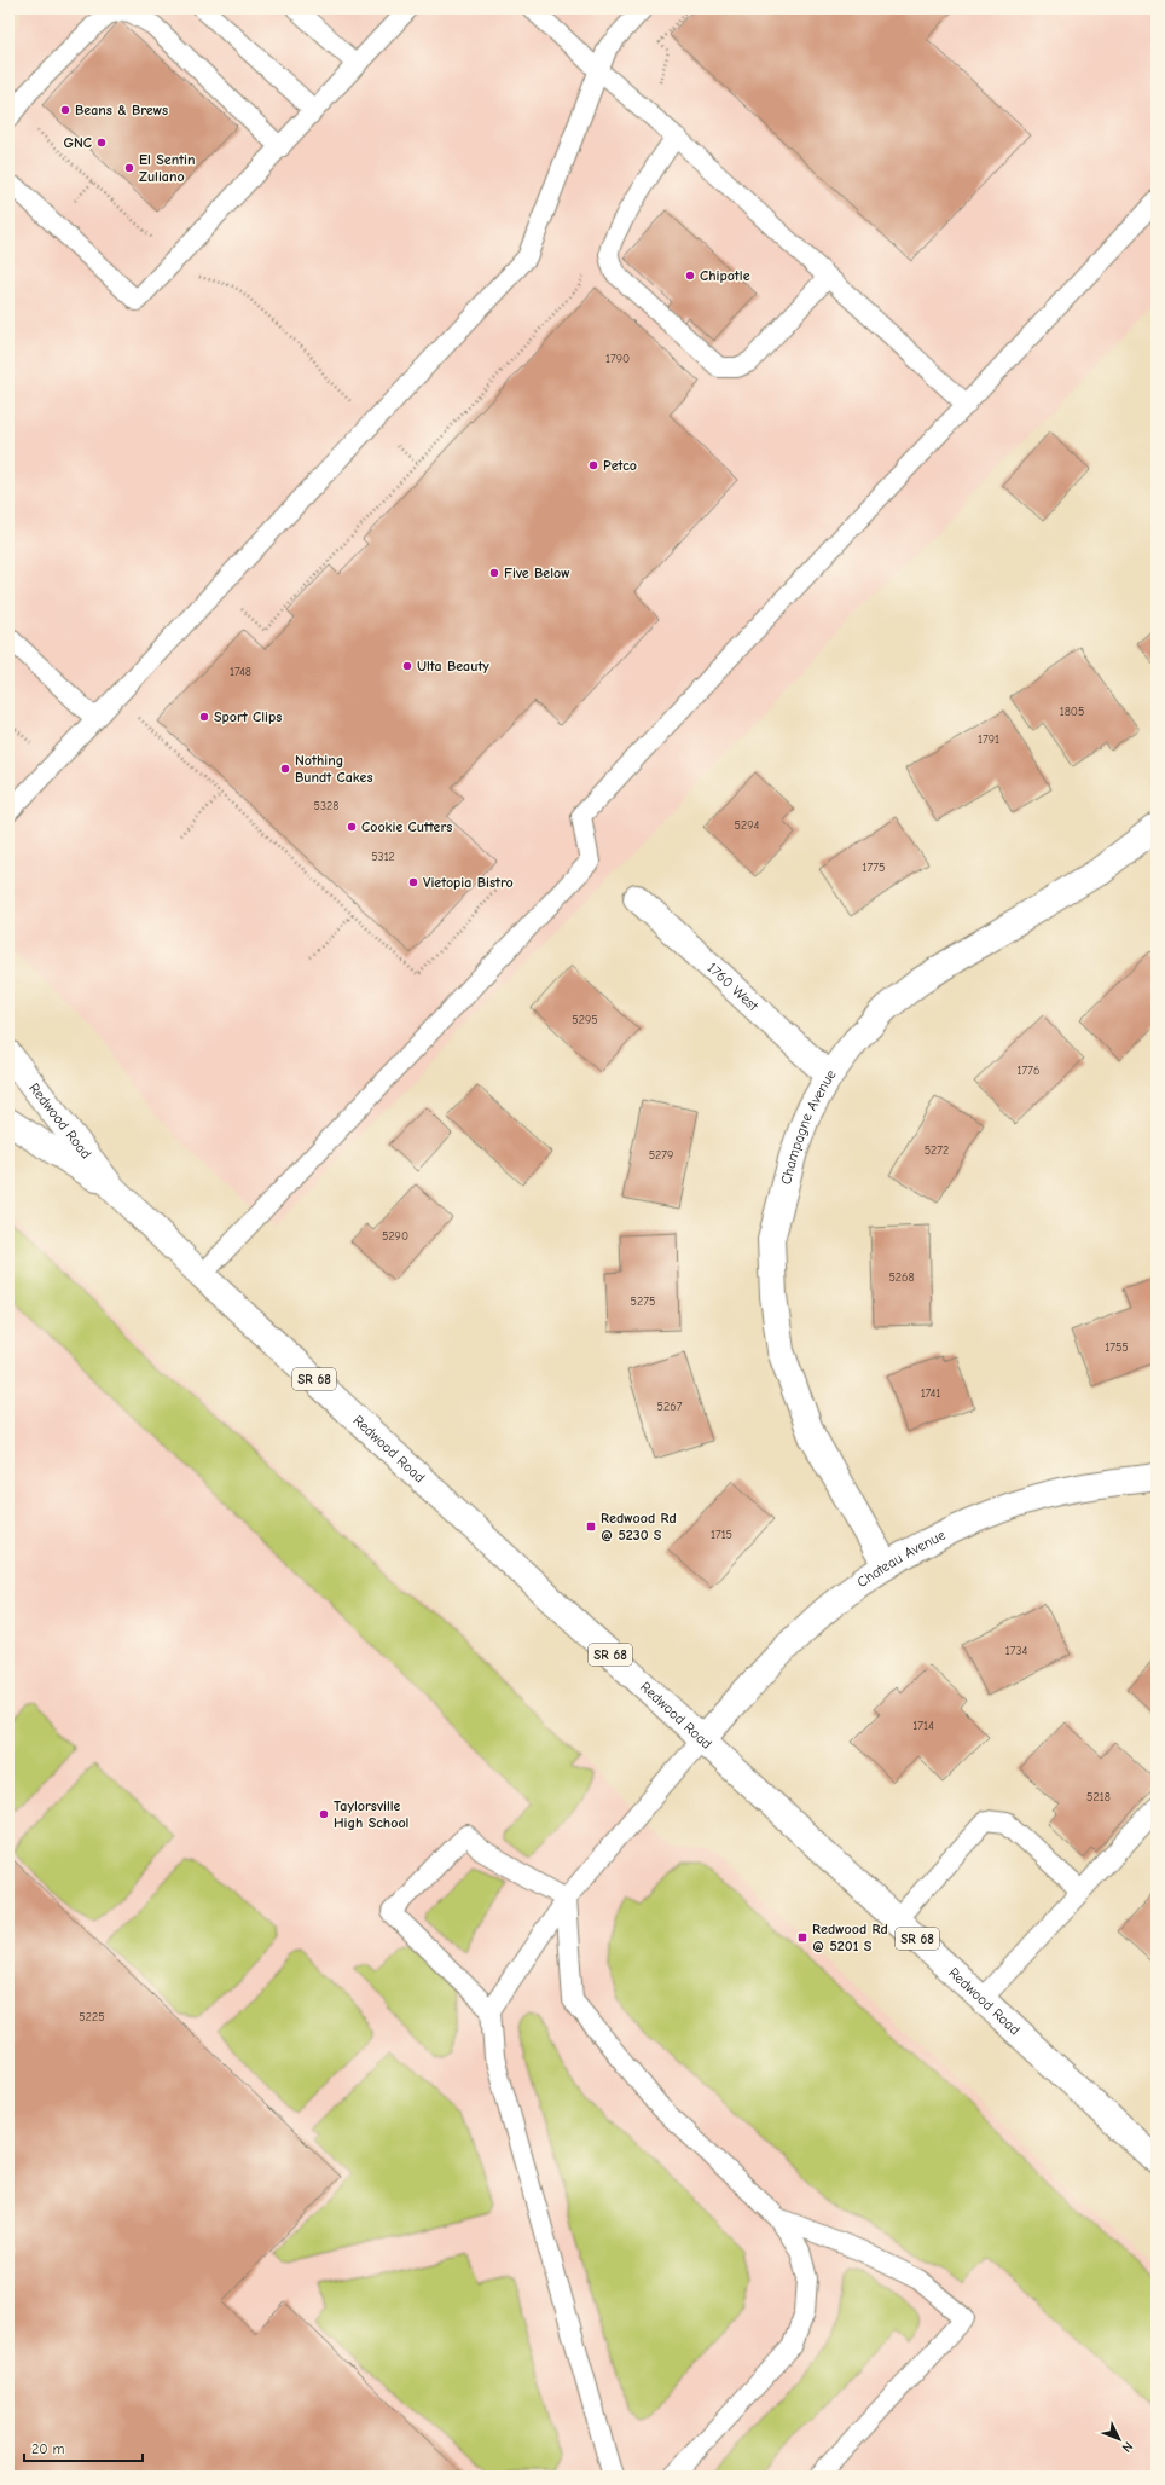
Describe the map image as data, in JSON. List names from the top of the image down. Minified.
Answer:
{"streets":{"street":["1760 West","Redwood Road","Champagne Avenue","SR 68","Chateau Avenue"]},"crossings":[["1760 West","Champagne Avenue"],["Redwood Road","Chateau Avenue"],["Champagne Avenue","Chateau Avenue"]],"places":{"other":["Beans & Brews","GNC","El Sentin Zuliano","Chipotle","Petco","Five Below","Ulta Beauty","Sport Clips","Nothing Bundt Cakes","Cookie Cutters","Vietopia Bistro","Taylorsville High School"],"transit":["Redwood Rd @ 5230 S","Redwood Rd @ 5201 S"]},"house_numbers":["1790","1748","1805","1791","5328","5294","5312","1775","5295","1776","5272","5279","5290","5268","5275","1755","1741","5267","1715","1734","1714","5218","5225"],"scale_bar":"20 m","north":"bottom right"}
